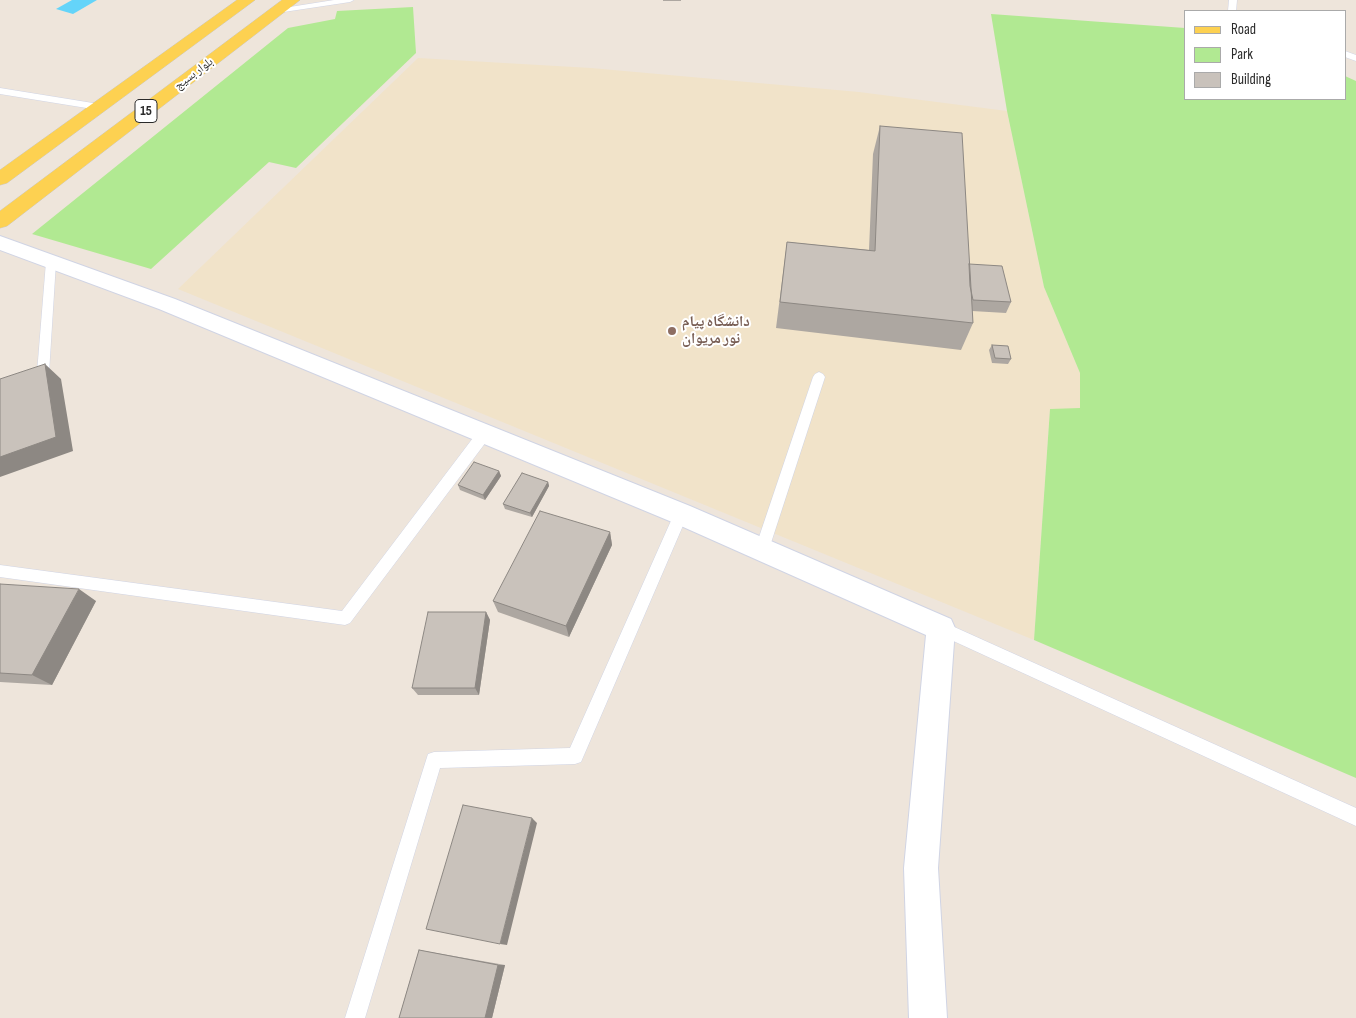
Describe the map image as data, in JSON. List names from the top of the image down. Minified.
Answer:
{"streets":{"main road":["بلوار بسیج","15"]},"places":["دانشگاه پیام نور مریوان"],"legend":["Road","Park","Building"]}
